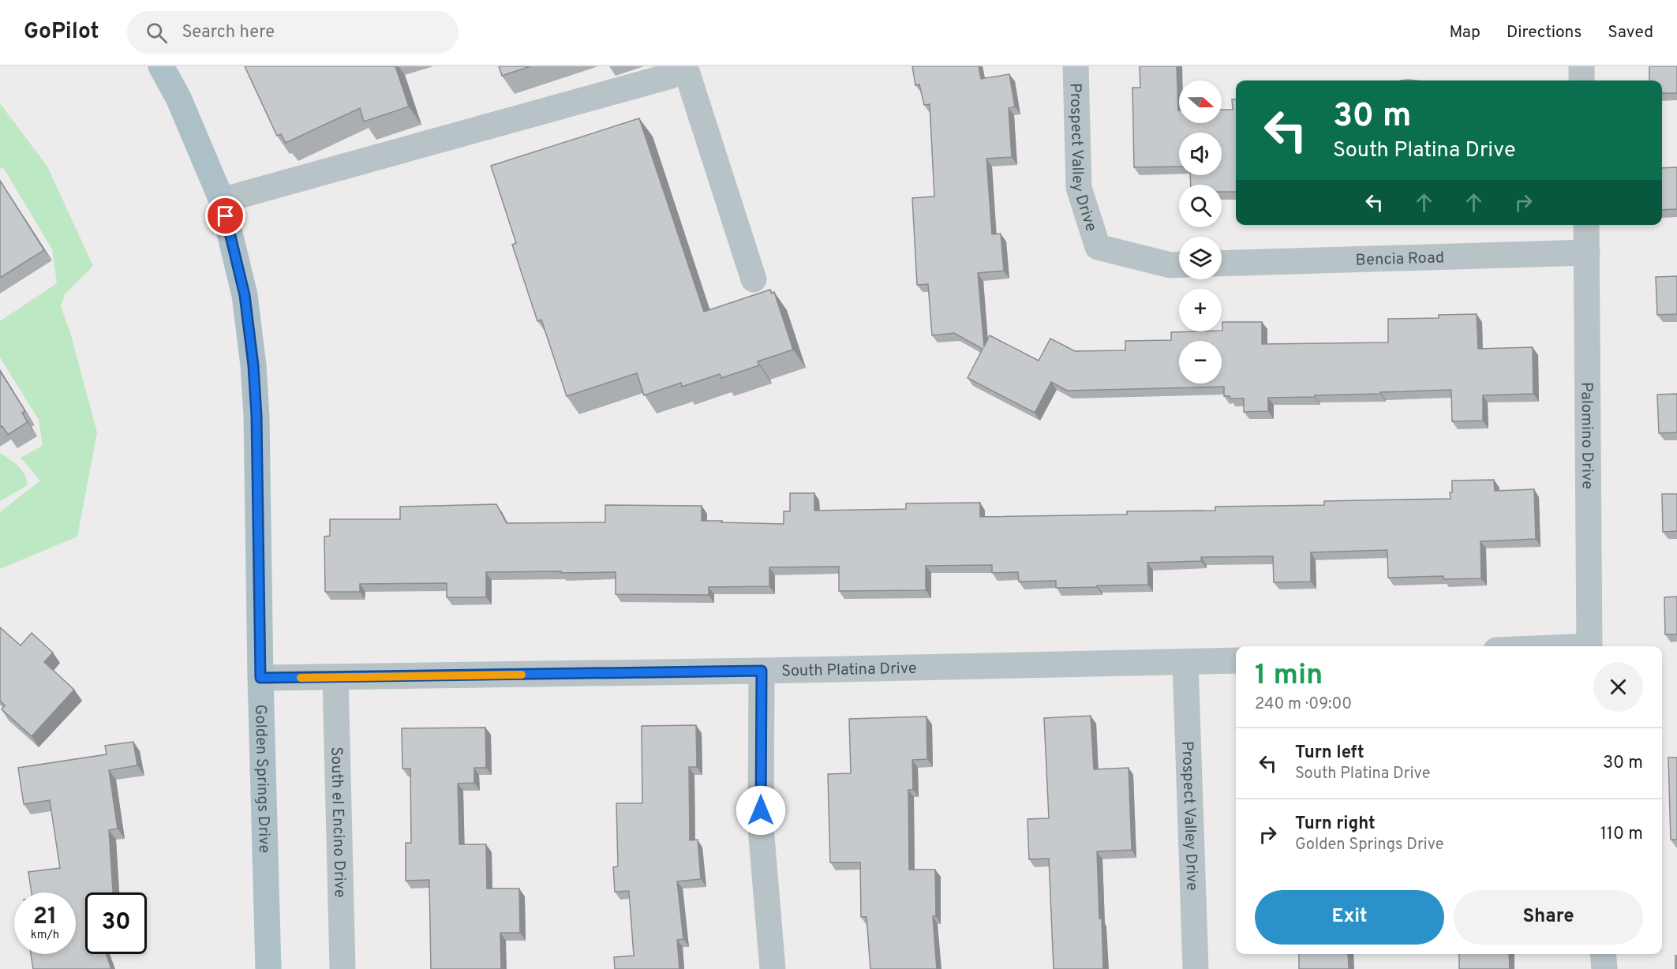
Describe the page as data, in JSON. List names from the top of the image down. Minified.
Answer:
{"streets":{"main road":["Golden Springs Drive"],"street":["Prospect Valley Drive","Bencia Road","Palomino Drive","South Platina Drive","South el Encino Drive"]},"crossings":[["Prospect Valley Drive","South Platina Drive"],["Bencia Road","Palomino Drive"],["South Platina Drive","Golden Springs Drive"],["South Platina Drive","South el Encino Drive"]],"north":"right","page":{"header":"GoPilot","search":"Search here","nav":["Map","Directions","Saved"],"map_buttons":["+","−"],"turn":["30 m","South Platina Drive"],"heading":["1 min","240 m · 09:00"],"list":[{"name":"Turn left","note":"South Platina Drive","value":"30 m"},{"name":"Turn right","note":"Golden Springs Drive","value":"110 m"}],"buttons":["Exit","Share"],"speed":"21 km/h","limit":"30"}}
